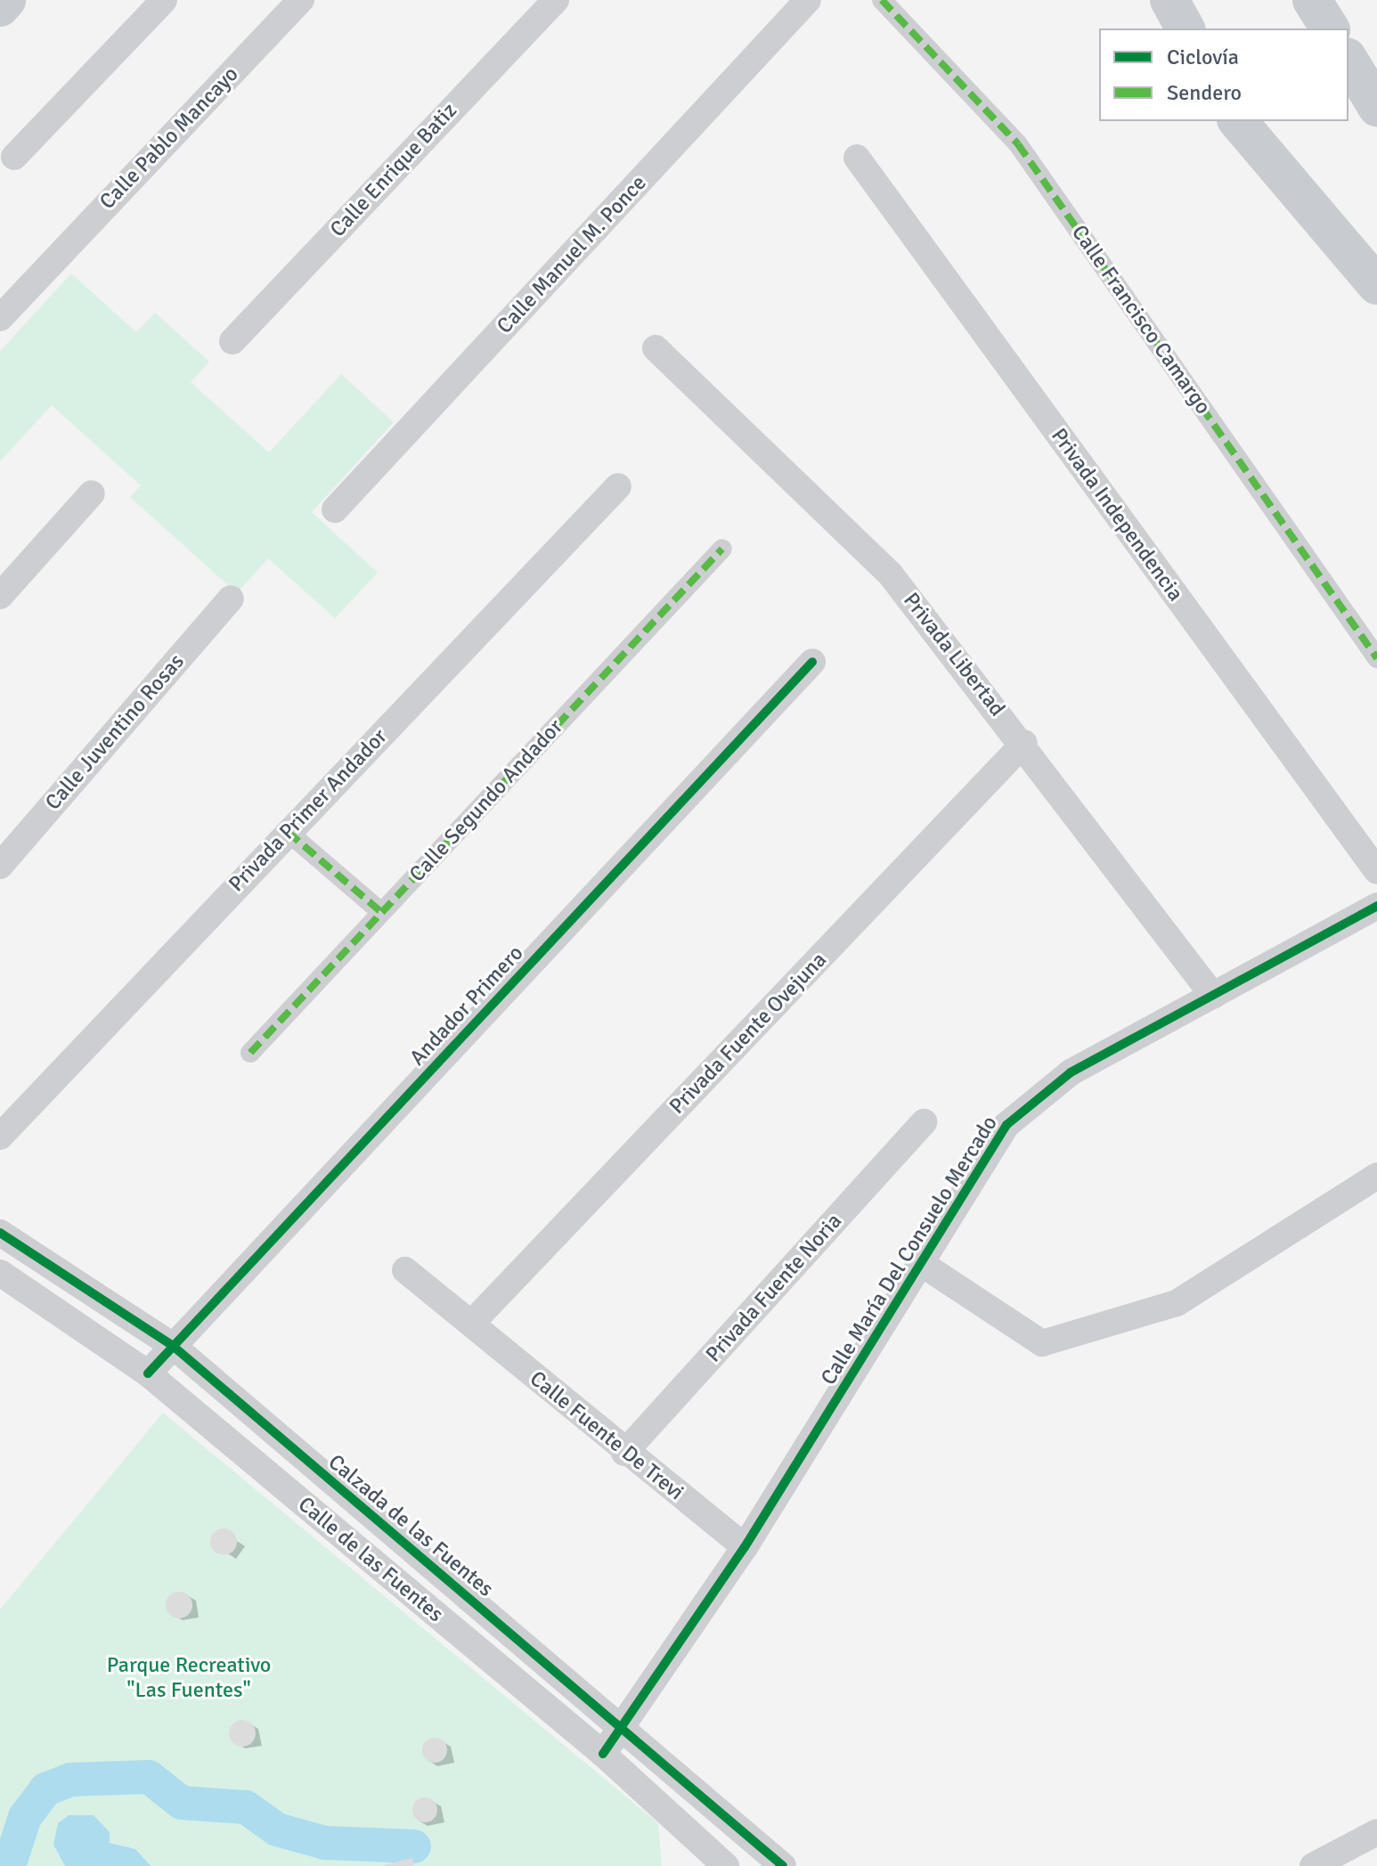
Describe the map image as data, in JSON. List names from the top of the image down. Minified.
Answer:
{"streets":{"street":["Calle Pablo Mancayo","Calle Enrique Batiz","Calle Manuel M. Ponce","Calle Francisco Camargo","Privada Independencia","Privada Libertad","Calle Juventino Rosas","Calle Segundo Andador","Privada Primer Andador","Andador Primero","Privada Fuente Ovejuna","Calle María Del Consuelo Mercado","Privada Fuente Noria","Calle Fuente De Trevi","Calzada de las Fuentes","Calle de las Fuentes"]},"crossings":[["Privada Libertad","Privada Fuente Ovejuna"],["Privada Libertad","Calle María Del Consuelo Mercado"],["Andador Primero","Calzada de las Fuentes"],["Andador Primero","Calle de las Fuentes"],["Privada Fuente Ovejuna","Calle Fuente De Trevi"],["Calle María Del Consuelo Mercado","Calle Fuente De Trevi"],["Calle María Del Consuelo Mercado","Calzada de las Fuentes"],["Calle María Del Consuelo Mercado","Calle de las Fuentes"],["Privada Fuente Noria","Calle Fuente De Trevi"]],"parks":["Parque Recreativo \"Las Fuentes\""],"legend":["Ciclovía","Sendero"]}
